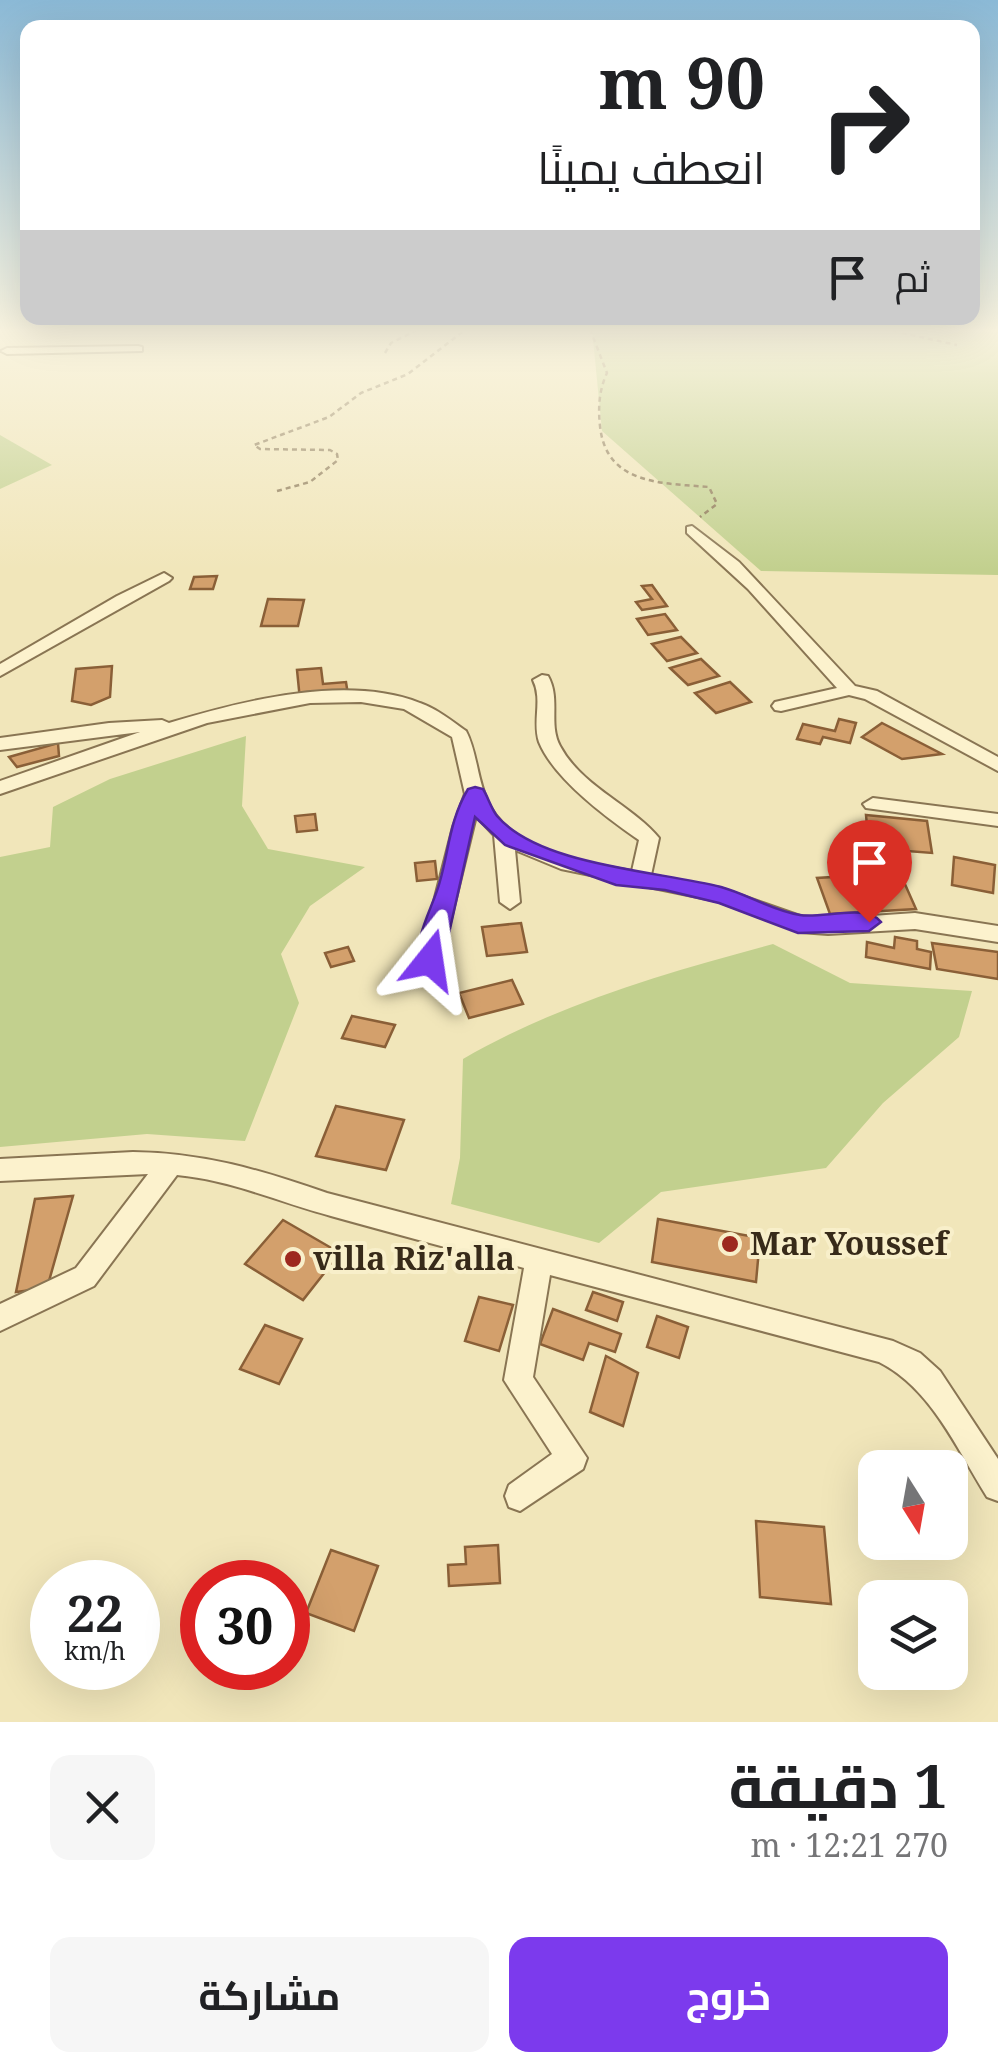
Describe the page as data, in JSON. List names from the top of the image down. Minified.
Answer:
{"places":["Mar Youssef","villa Riz'alla"],"north":"bottom","page":{"turn":["90 m","انعطف يمينًا"],"then":"ثم","speed":"22 km/h","limit":"30","heading":["1 دقيقة","270 m · 12:21"],"buttons":["خروج","مشاركة"]}}
